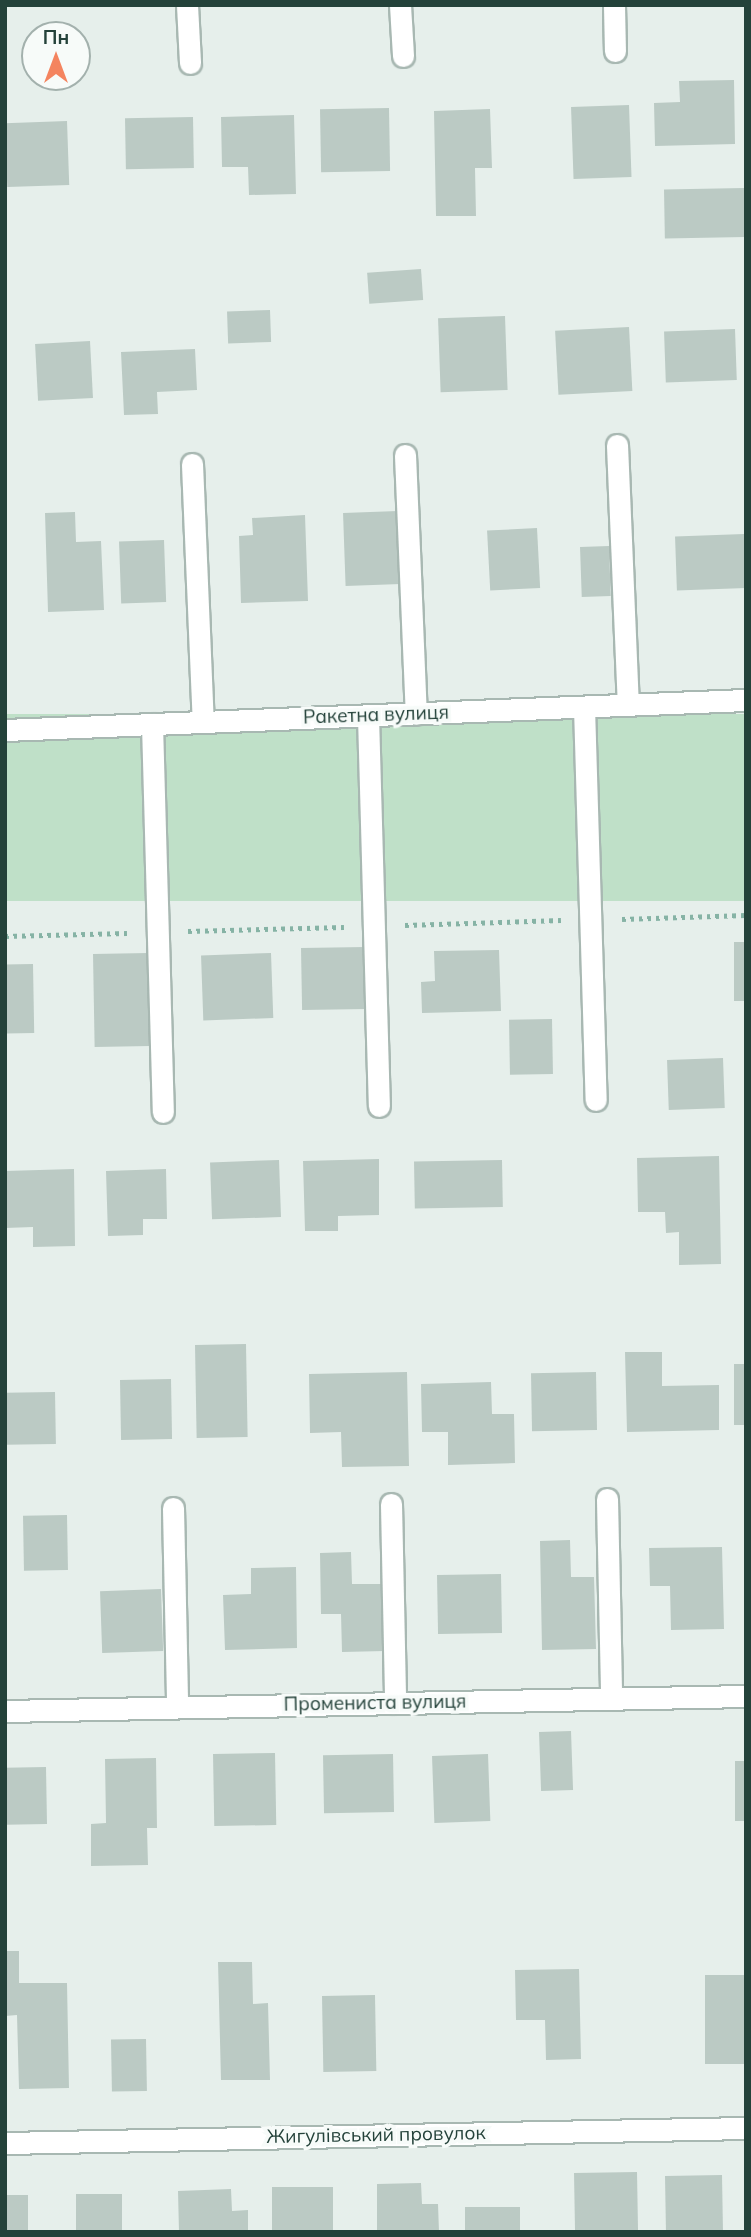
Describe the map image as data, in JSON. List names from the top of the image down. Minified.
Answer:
{"streets":{"street":["Ракетна вулиця","Промениста вулиця","Жигулівський провулок"]},"north":"top"}
